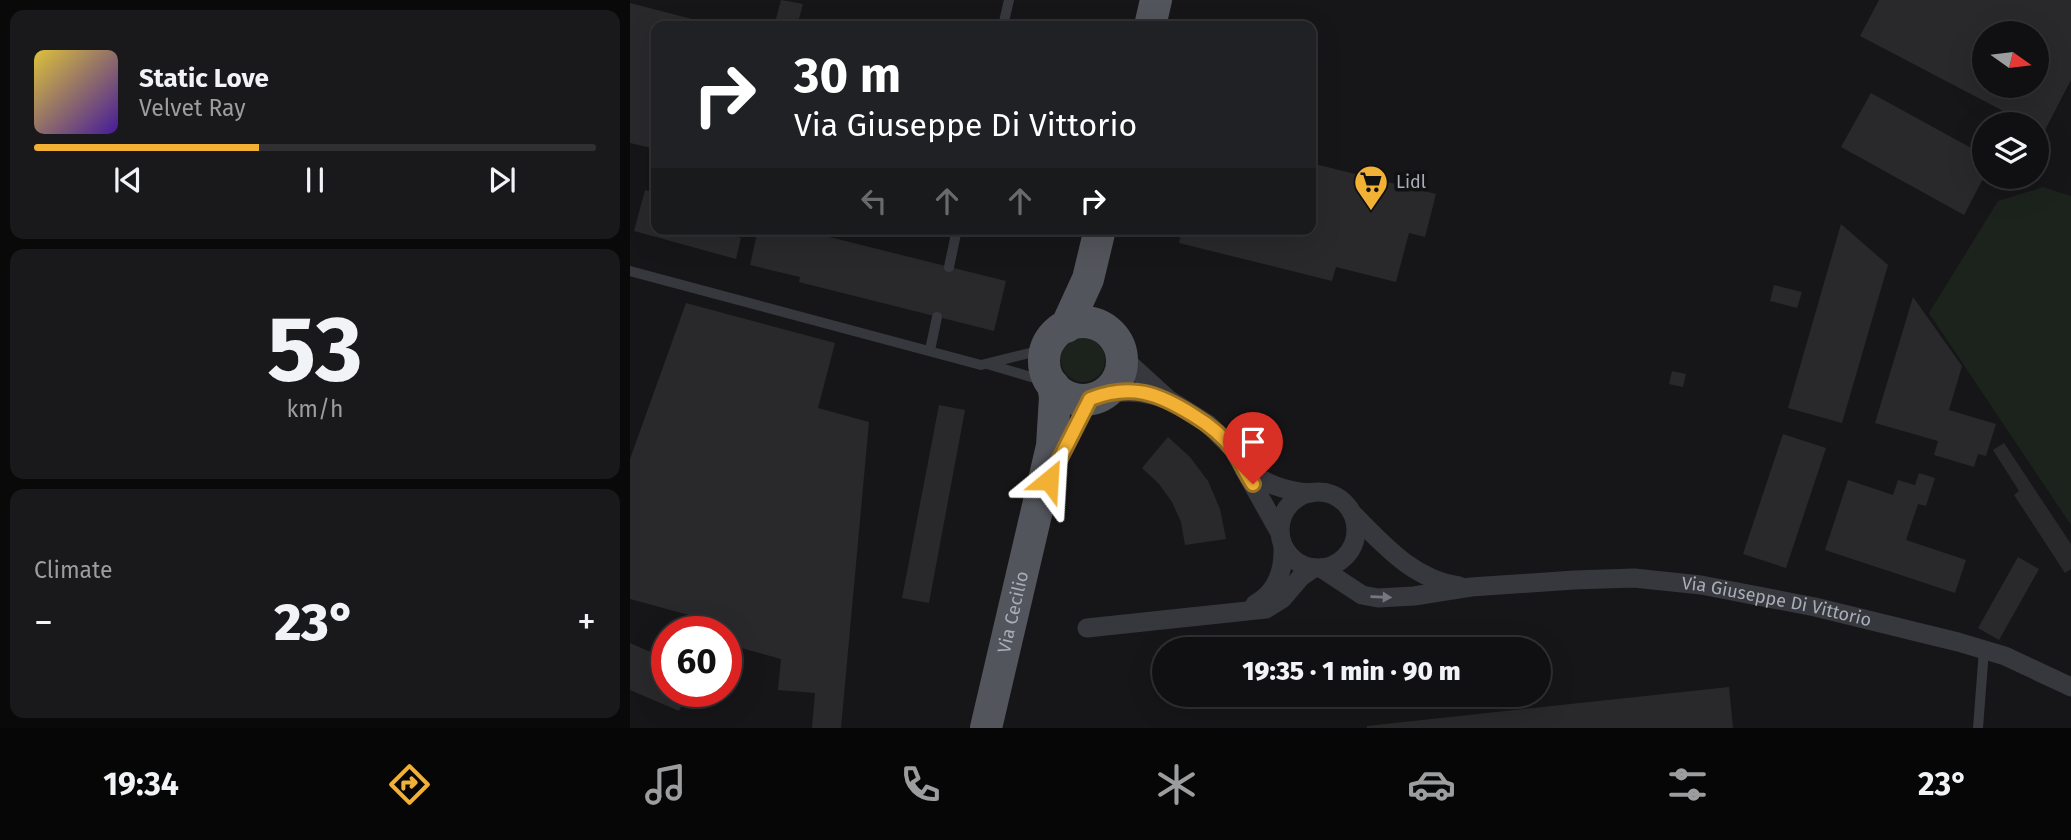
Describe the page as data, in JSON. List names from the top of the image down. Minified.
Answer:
{"streets":{"main road":["Via Cecilio"],"street":["Via Giuseppe Di Vittorio"]},"places":{"supermarket":["Lidl"]},"north":"right","page":{"turn":["30 m","Via Giuseppe Di Vittorio"],"song":["Static Love","Velvet Ray"],"tile":[["53","km/h"],"Climate"],"heat":["−","23°","+"],"limit":"60","trip":"19:35 · 1 min · 90 m","tabs":["19:34","23°"]}}
